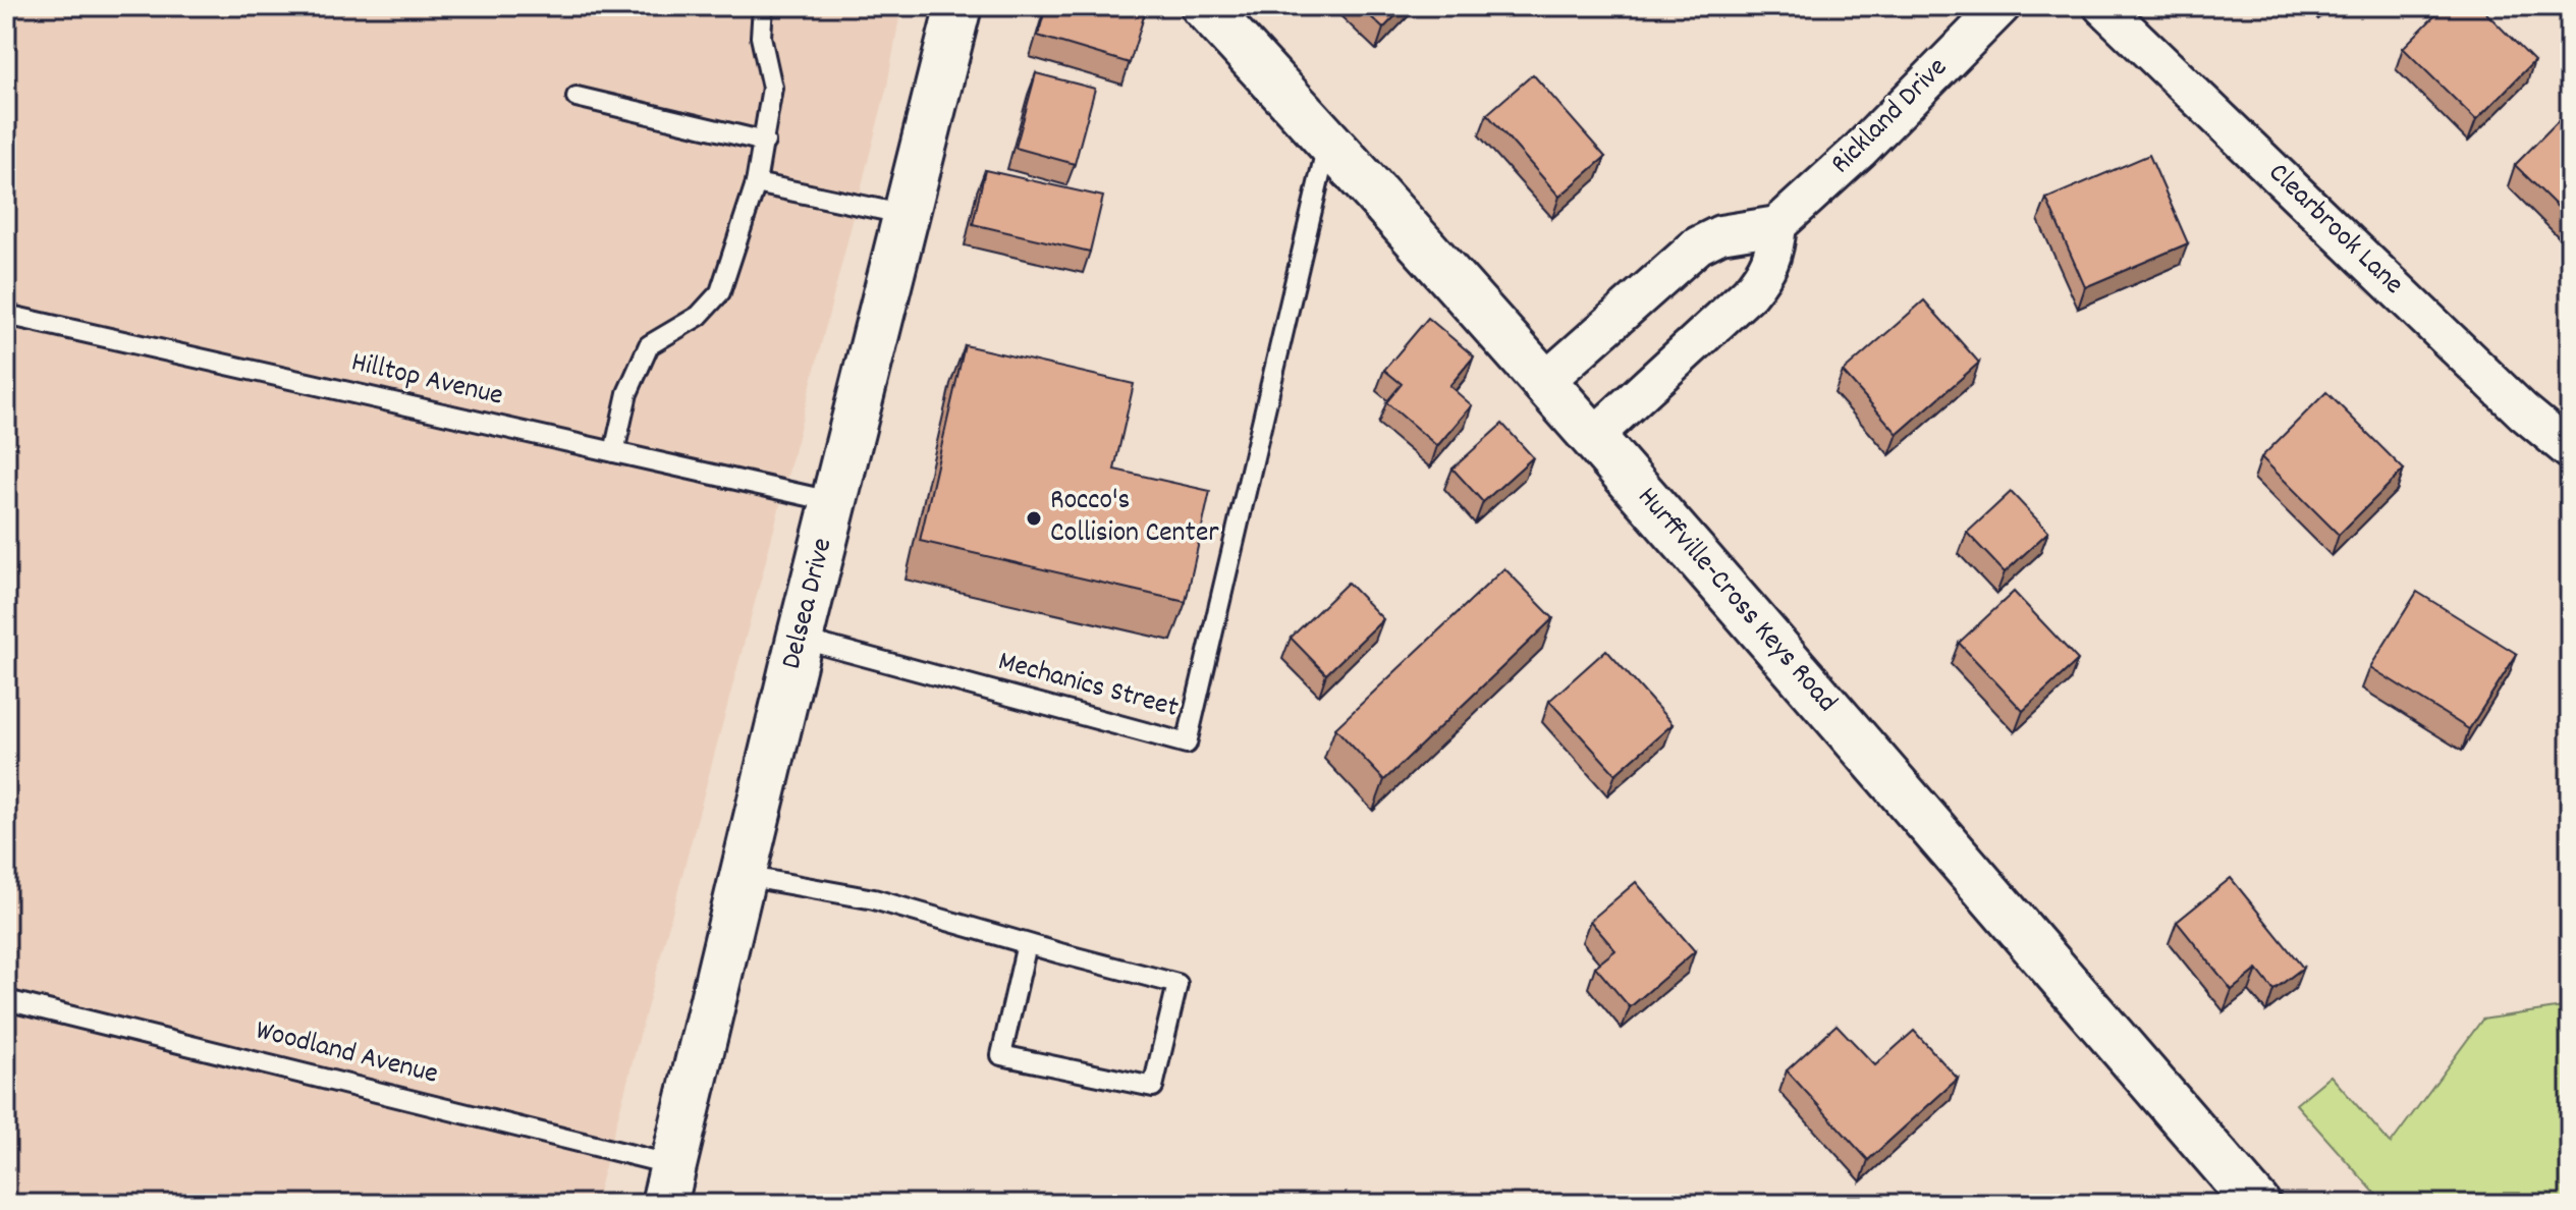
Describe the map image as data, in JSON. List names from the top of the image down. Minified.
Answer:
{"streets":{"main road":["Hurffville-Cross Keys Road","Delsea Drive"],"street":["Rickland Drive","Clearbrook Lane"],"lane":["Hilltop Avenue","Mechanics Street","Woodland Avenue"]},"crossings":[["Hilltop Avenue","Delsea Drive"],["Hurffville-Cross Keys Road","Mechanics Street"],["Delsea Drive","Mechanics Street"],["Delsea Drive","Woodland Avenue"]],"places":["Rocco's Collision Center"]}
